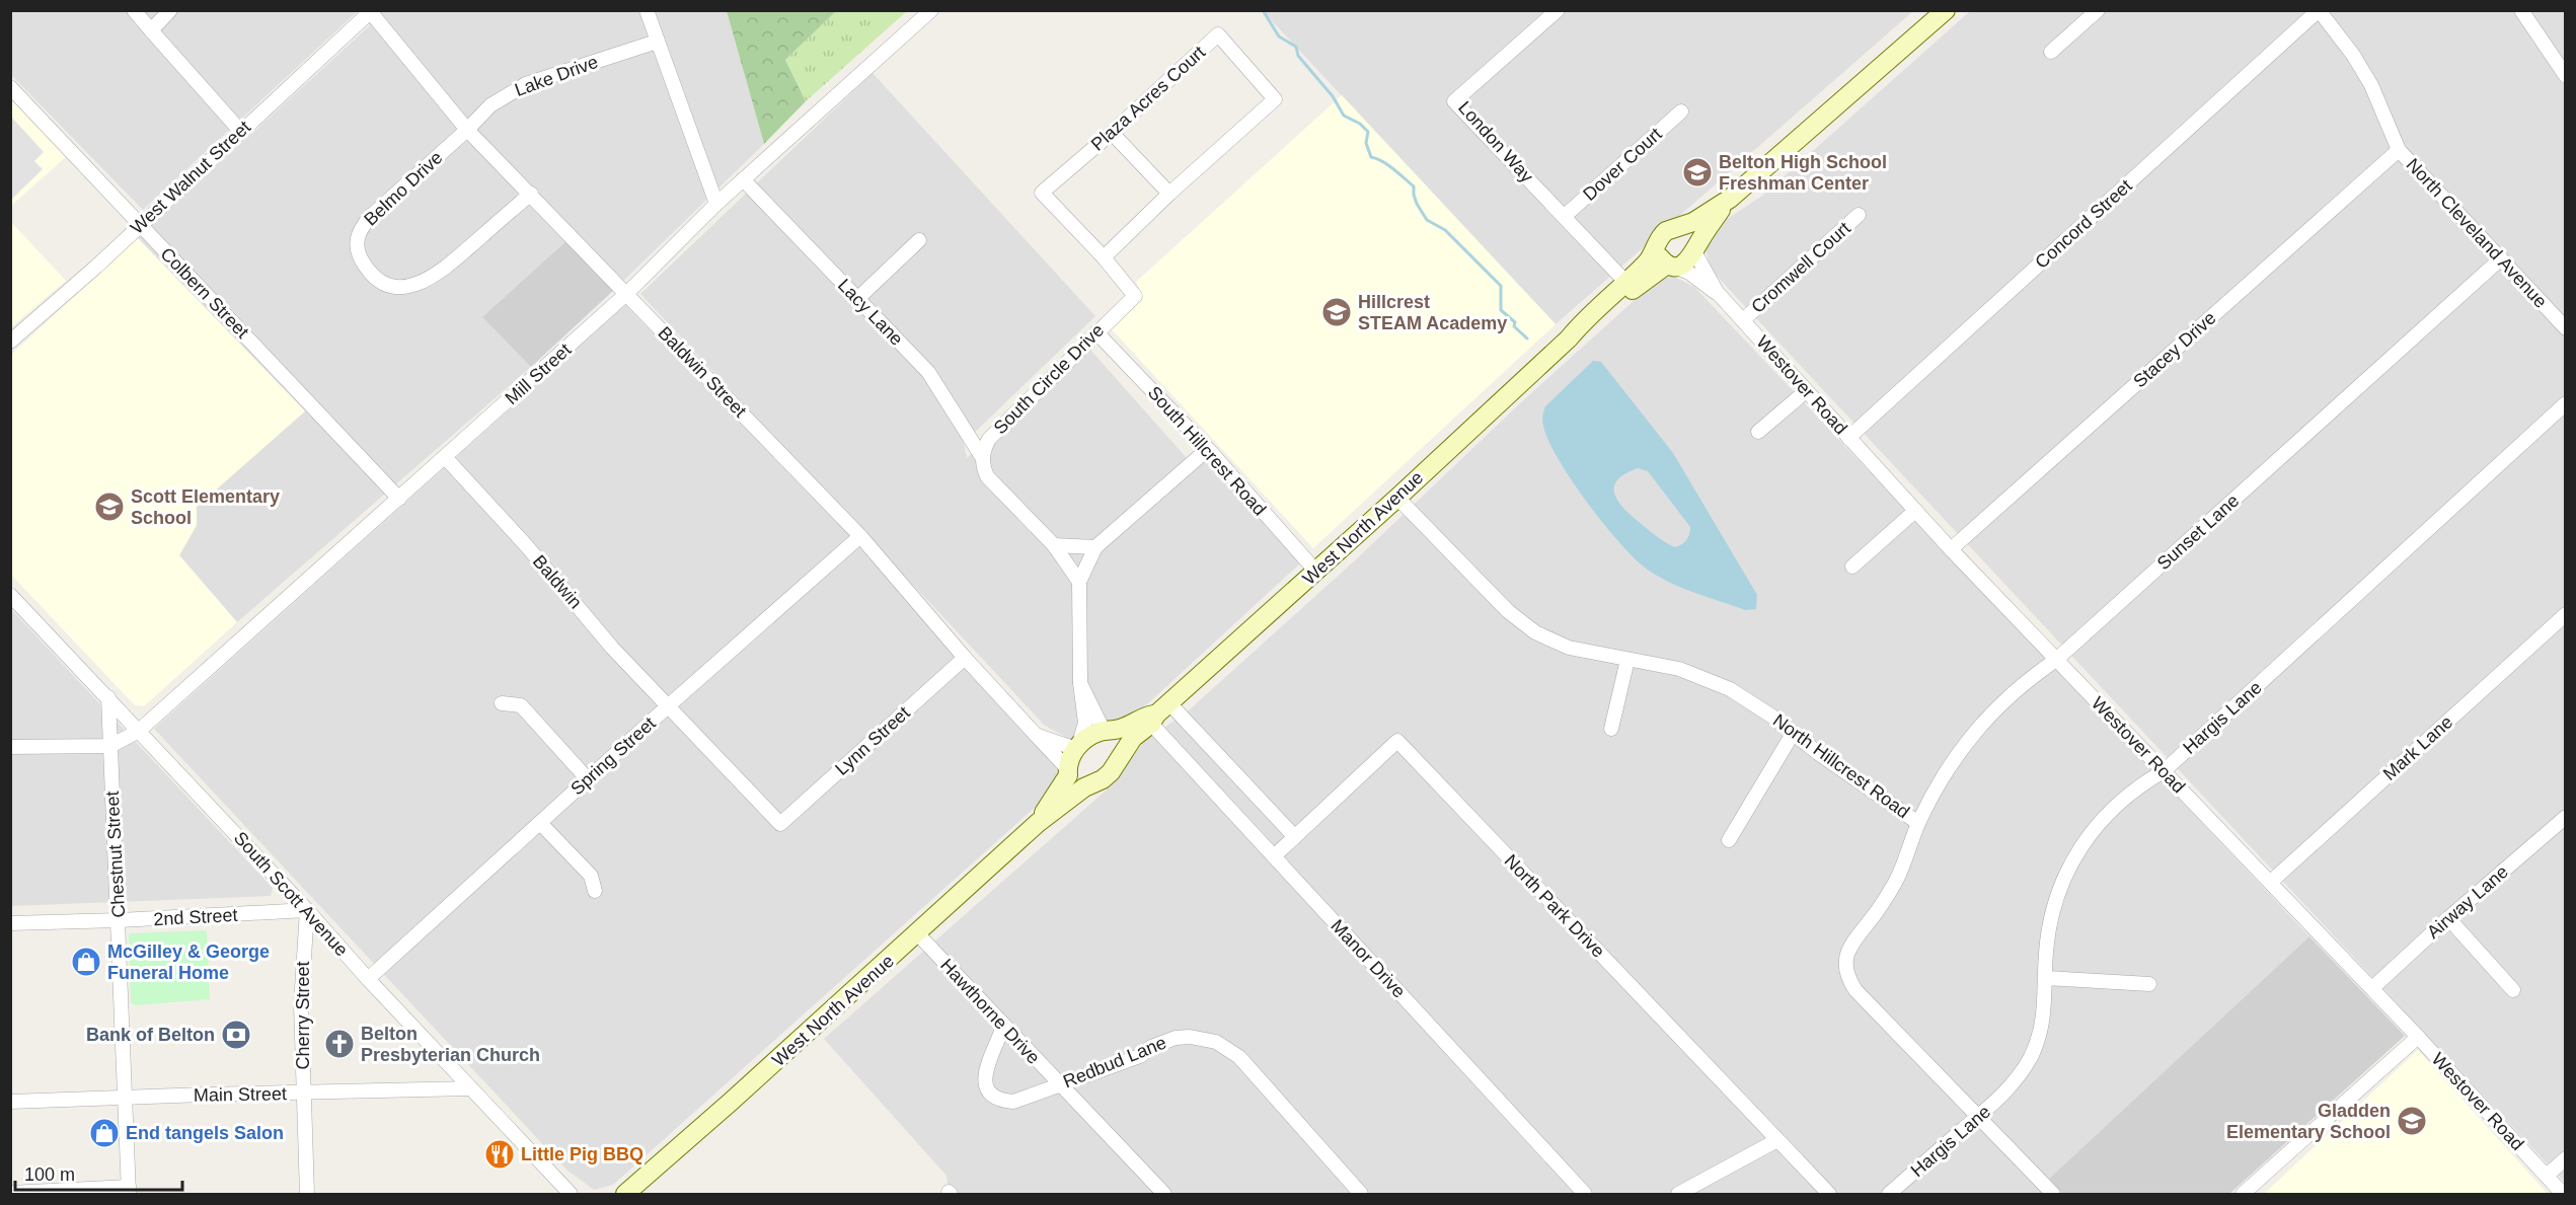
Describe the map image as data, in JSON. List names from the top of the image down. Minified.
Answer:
{"streets":{"main road":["West North Avenue"],"street":["Lake Drive","Plaza Acres Court","London Way","Dover Court","West Walnut Street","Belmo Drive","Concord Street","North Cleveland Avenue","Cromwell Court","Colbern Street","Lacy Lane","Stacey Drive","Baldwin Street","Mill Street","South Circle Drive","Westover Road","South Hillcrest Road","Sunset Lane","Baldwin","Hargis Lane","Lynn Street","Mark Lane","Spring Street","North Hillcrest Road","Chestnut Street","South Scott Avenue","Airway Lane","North Park Drive","2nd Street","Manor Drive","Hawthorne Drive","Cherry Street","Redbud Lane","Main Street"]},"crossings":[["Lake Drive","Belmo Drive"],["Lake Drive","Baldwin Street"],["Plaza Acres Court","South Circle Drive"],["London Way","Dover Court"],["London Way","West North Avenue"],["West Walnut Street","Colbern Street"],["West Walnut Street","Baldwin Street"],["Belmo Drive","Baldwin Street"],["Concord Street","North Cleveland Avenue"],["Concord Street","Westover Road"],["North Cleveland Avenue","Stacey Drive"],["North Cleveland Avenue","Sunset Lane"],["Cromwell Court","Westover Road"],["Colbern Street","Mill Street"],["Lacy Lane","Mill Street"],["Lacy Lane","South Circle Drive"],["Stacey Drive","Westover Road"],["Baldwin Street","Mill Street"],["Baldwin Street","West North Avenue"],["Baldwin Street","Lynn Street"],["Baldwin Street","Spring Street"],["Mill Street","Baldwin"],["Mill Street","Chestnut Street"],["Mill Street","South Scott Avenue"],["South Circle Drive","South Hillcrest Road"],["Westover Road","West North Avenue"],["Westover Road","Sunset Lane"],["Westover Road","Hargis Lane"],["Westover Road","Mark Lane"],["Westover Road","Airway Lane"],["South Hillcrest Road","West North Avenue"],["West North Avenue","North Hillcrest Road"],["West North Avenue","Manor Drive"],["West North Avenue","Hawthorne Drive"],["Sunset Lane","North Hillcrest Road"],["Baldwin","Lynn Street"],["Baldwin","Spring Street"],["Hargis Lane","North Hillcrest Road"],["Spring Street","South Scott Avenue"],["Chestnut Street","South Scott Avenue"],["Chestnut Street","2nd Street"],["Chestnut Street","Main Street"],["South Scott Avenue","2nd Street"],["South Scott Avenue","Cherry Street"],["South Scott Avenue","Main Street"],["North Park Drive","Manor Drive"],["2nd Street","Cherry Street"],["Hawthorne Drive","Redbud Lane"],["Cherry Street","Main Street"]],"places":{"school or university":["Belton High School Freshman Center","Hillcrest STEAM Academy","Scott Elementary School","Gladden Elementary School"],"shop":["McGilley & George Funeral Home","End tangels Salon"],"bank":["Bank of Belton"],"church":["Belton Presbyterian Church"],"restaurant":["Little Pig BBQ"]},"scale_bar":"100 m"}
